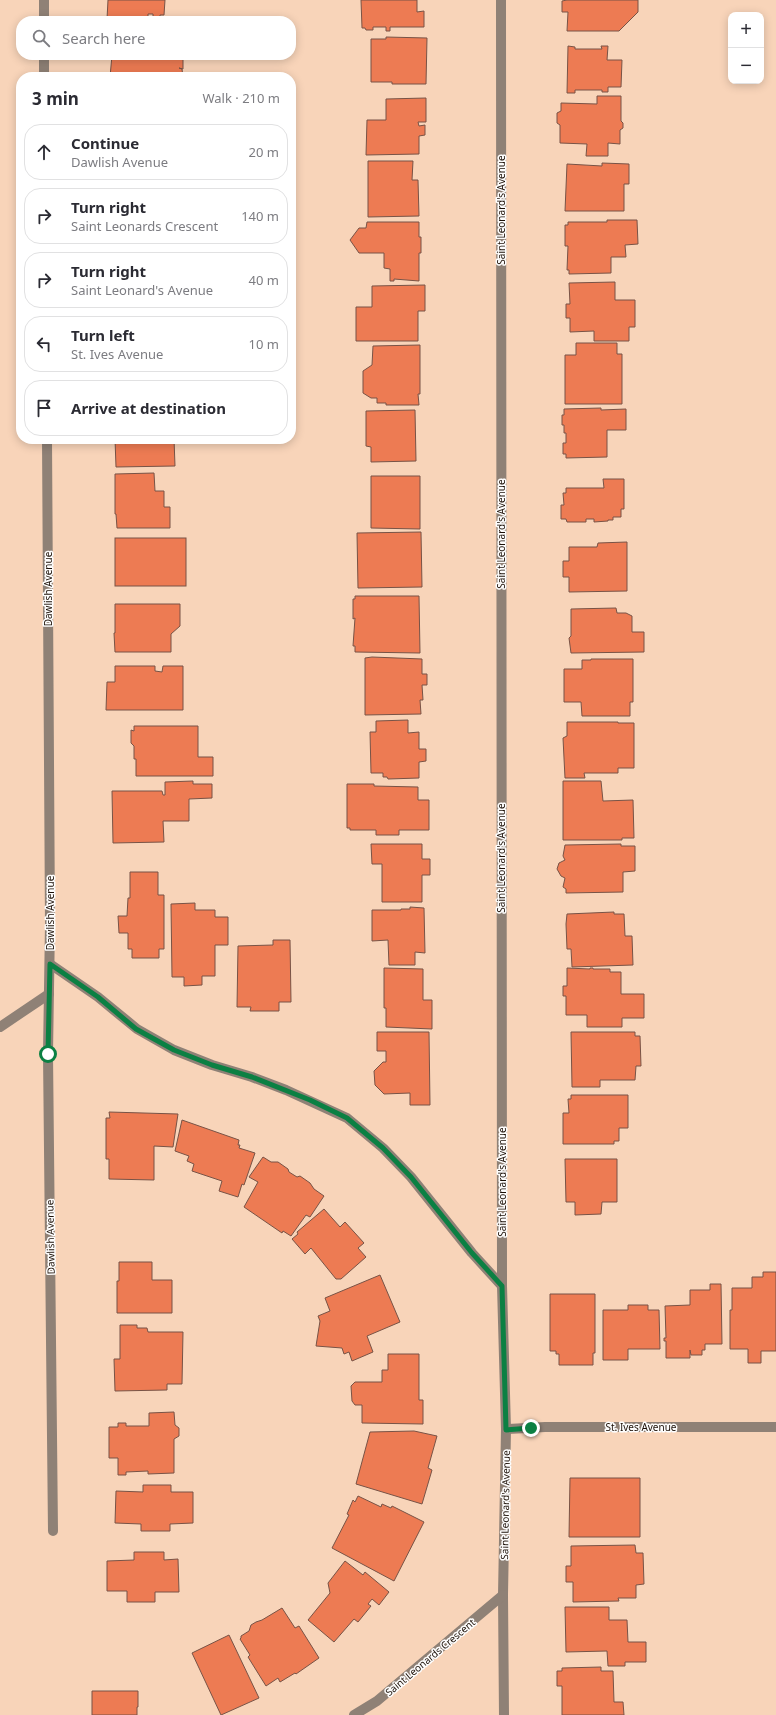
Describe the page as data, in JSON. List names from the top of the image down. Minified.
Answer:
{"streets":{"street":["Saint Leonard's Avenue","Dawlish Avenue","St. Ives Avenue","Saint Leonards Crescent"]},"crossings":[["Saint Leonard's Avenue","St. Ives Avenue"],["Saint Leonard's Avenue","Saint Leonards Crescent"]],"page":{"map_buttons":["+","−"],"search":"Search here","heading":["3 min","Walk · 210 m"],"list":[["Continue","Dawlish Avenue","20 m"],["Turn right","Saint Leonards Crescent","140 m"],["Turn right","Saint Leonard's Avenue","40 m"],["Turn left","St. Ives Avenue","10 m"],"Arrive at destination"]}}
